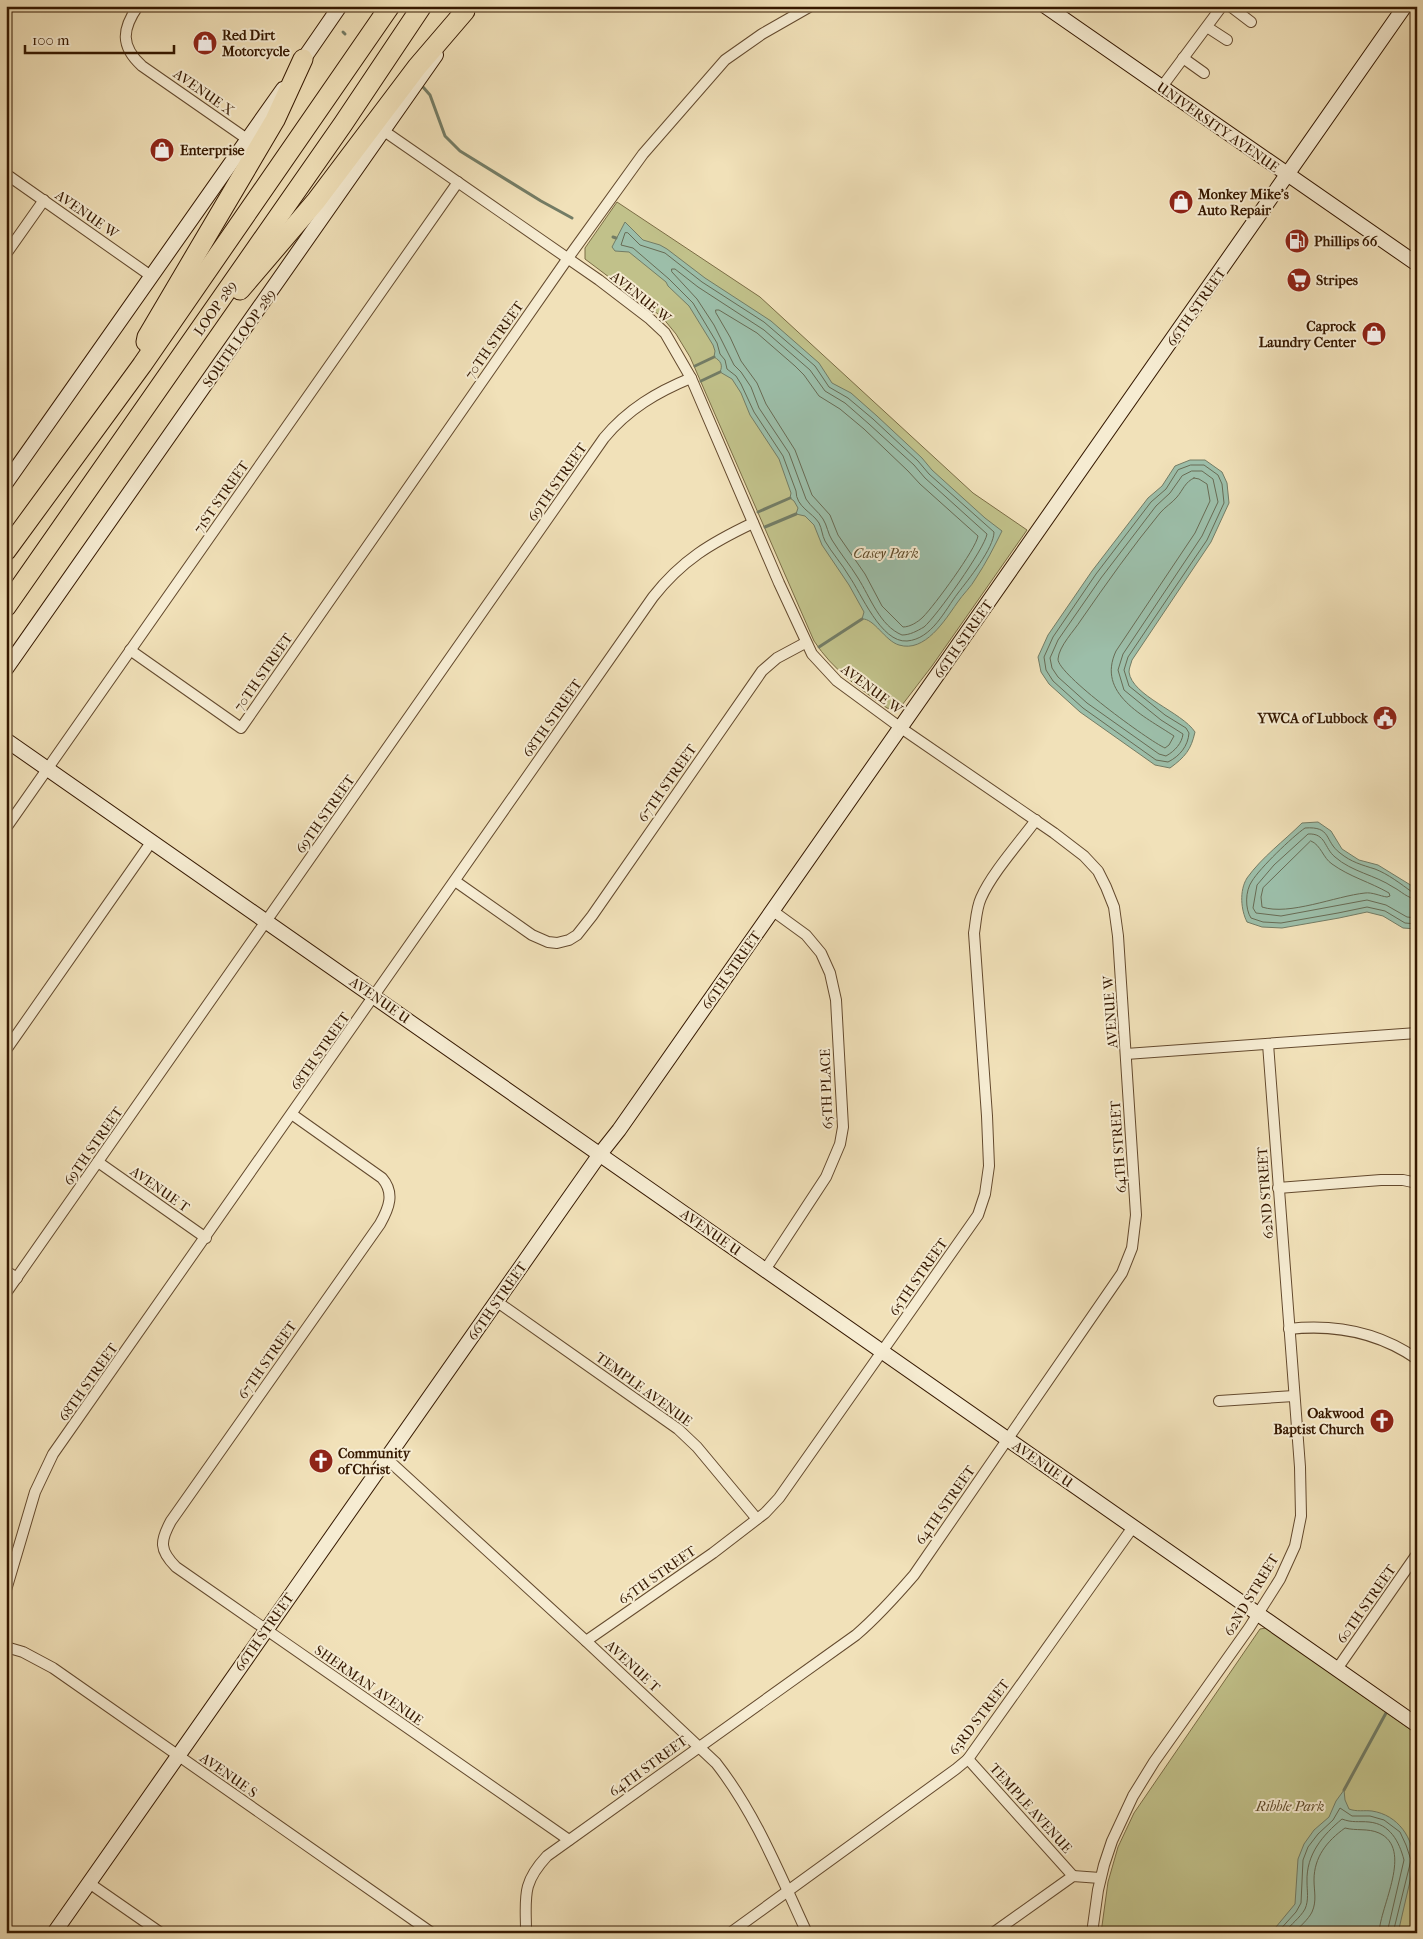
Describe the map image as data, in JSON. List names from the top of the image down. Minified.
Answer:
{"streets":{"highway":["LOOP 289"],"street":["AVENUE X","UNIVERSITY AVENUE","AVENUE W","66TH STREET","SOUTH LOOP 289","70TH STREET","69TH STREET","71ST STREET","68TH STREET","67TH STREET","AVENUE U","65TH PLACE","64TH STREET","AVENUE T","62ND STREET","65TH STREET","TEMPLE AVENUE","60TH STREET","SHERMAN AVENUE","63RD STREET","AVENUE S"]},"crossings":[["UNIVERSITY AVENUE","66TH STREET"],["AVENUE W","66TH STREET"],["AVENUE W","SOUTH LOOP 289"],["AVENUE W","70TH STREET"],["AVENUE W","69TH STREET"],["AVENUE W","71ST STREET"],["AVENUE W","68TH STREET"],["AVENUE W","67TH STREET"],["AVENUE W","64TH STREET"],["AVENUE W","62ND STREET"],["AVENUE W","65TH STREET"],["66TH STREET","AVENUE U"],["66TH STREET","65TH PLACE"],["66TH STREET","AVENUE T"],["66TH STREET","TEMPLE AVENUE"],["66TH STREET","SHERMAN AVENUE"],["66TH STREET","AVENUE S"],["70TH STREET","71ST STREET"],["69TH STREET","AVENUE U"],["69TH STREET","AVENUE T"],["71ST STREET","AVENUE U"],["68TH STREET","67TH STREET"],["68TH STREET","AVENUE U"],["68TH STREET","AVENUE T"],["67TH STREET","SHERMAN AVENUE"],["AVENUE U","65TH PLACE"],["AVENUE U","64TH STREET"],["AVENUE U","62ND STREET"],["AVENUE U","65TH STREET"],["AVENUE U","60TH STREET"],["AVENUE U","63RD STREET"],["64TH STREET","AVENUE T"],["64TH STREET","SHERMAN AVENUE"],["AVENUE T","65TH STREET"],["AVENUE T","63RD STREET"],["65TH STREET","TEMPLE AVENUE"],["TEMPLE AVENUE","63RD STREET"]],"parks":["Casey Park","Ribble Park"],"places":{"shop":["Red Dirt Motorcycle","Enterprise","Monkey Mike's Auto Repair","Caprock Laundry Center"],"fuel station":["Phillips 66"],"supermarket":["Stripes"],"public building":["YWCA of Lubbock"],"church":["Oakwood Baptist Church","Community of Christ"]},"scale_bar":"100 m"}
